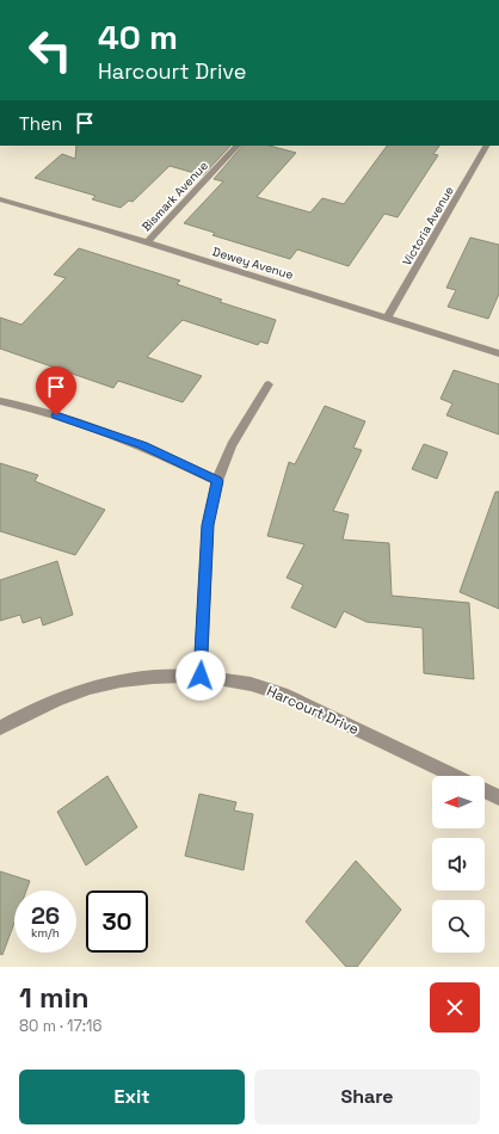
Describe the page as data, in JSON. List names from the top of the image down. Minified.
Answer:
{"streets":{"street":["Bismark Avenue","Victoria Avenue","Dewey Avenue","Harcourt Drive"]},"crossings":[["Bismark Avenue","Dewey Avenue"],["Victoria Avenue","Dewey Avenue"]],"north":"left","page":{"turn":["40 m","Harcourt Drive"],"then":"Then","speed":"26 km/h","limit":"30","heading":["1 min","80 m · 17:16"],"buttons":["Exit","Share"]}}
